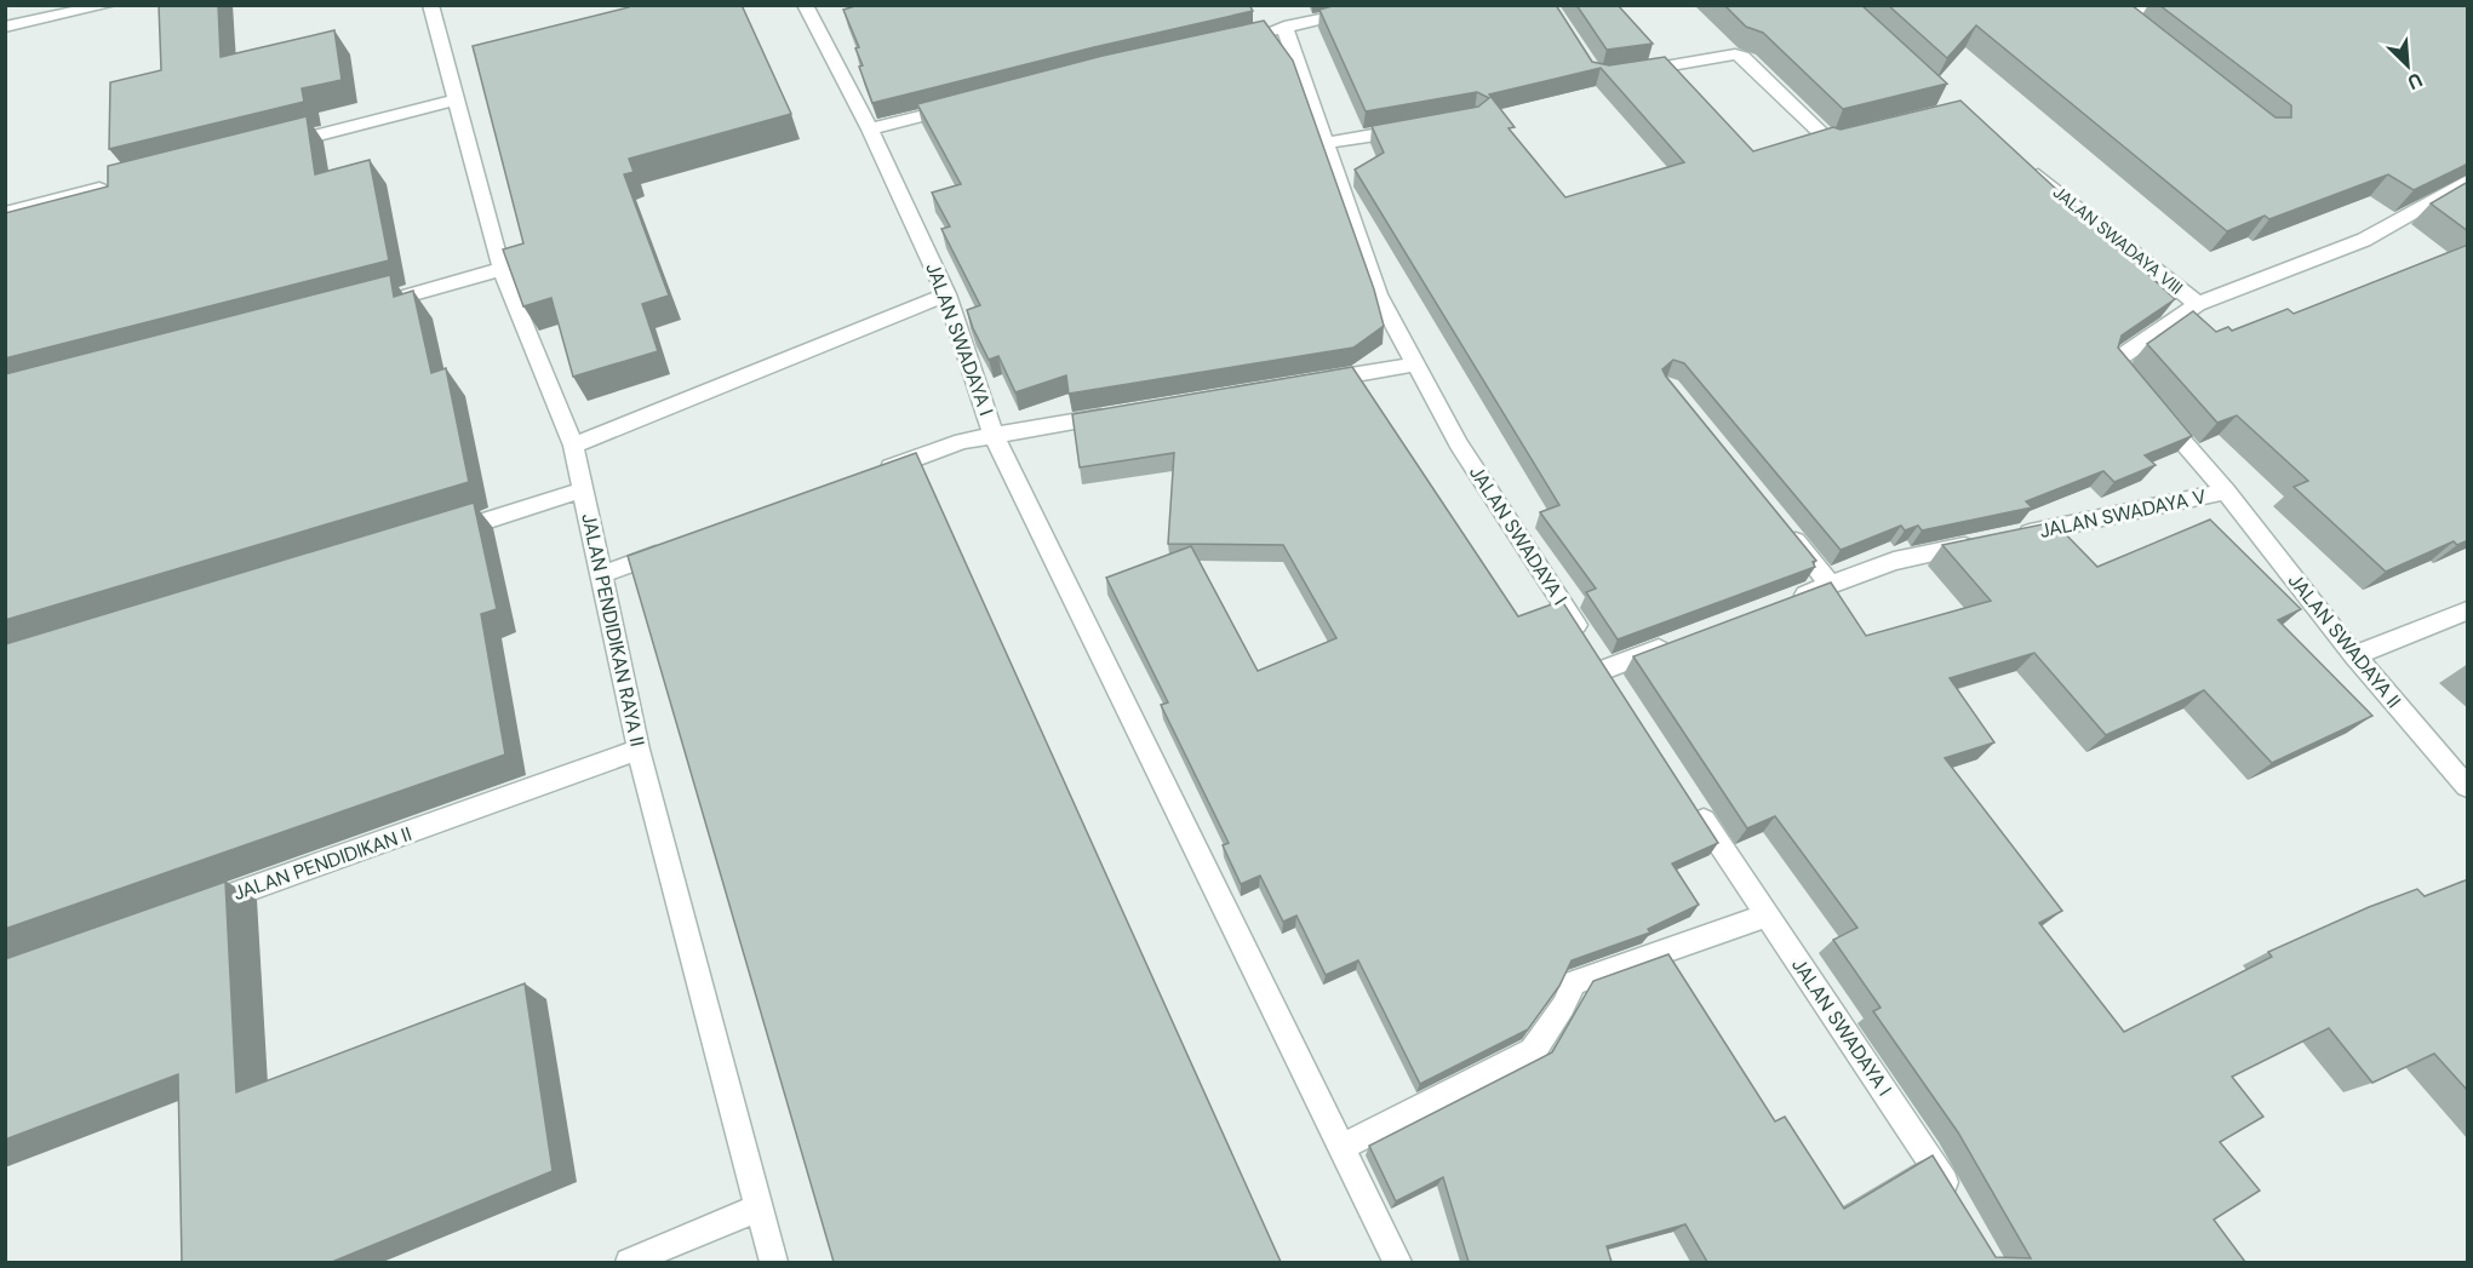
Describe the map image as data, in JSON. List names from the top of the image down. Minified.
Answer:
{"streets":{"street":["JALAN SWADAYA VIII","JALAN SWADAYA I","JALAN SWADAYA V","JALAN PENDIDIKAN RAYA II","JALAN SWADAYA II","JALAN PENDIDIKAN II"]},"crossings":[["JALAN SWADAYA V","JALAN SWADAYA II"],["JALAN PENDIDIKAN RAYA II","JALAN PENDIDIKAN II"]],"north":"bottom right"}
